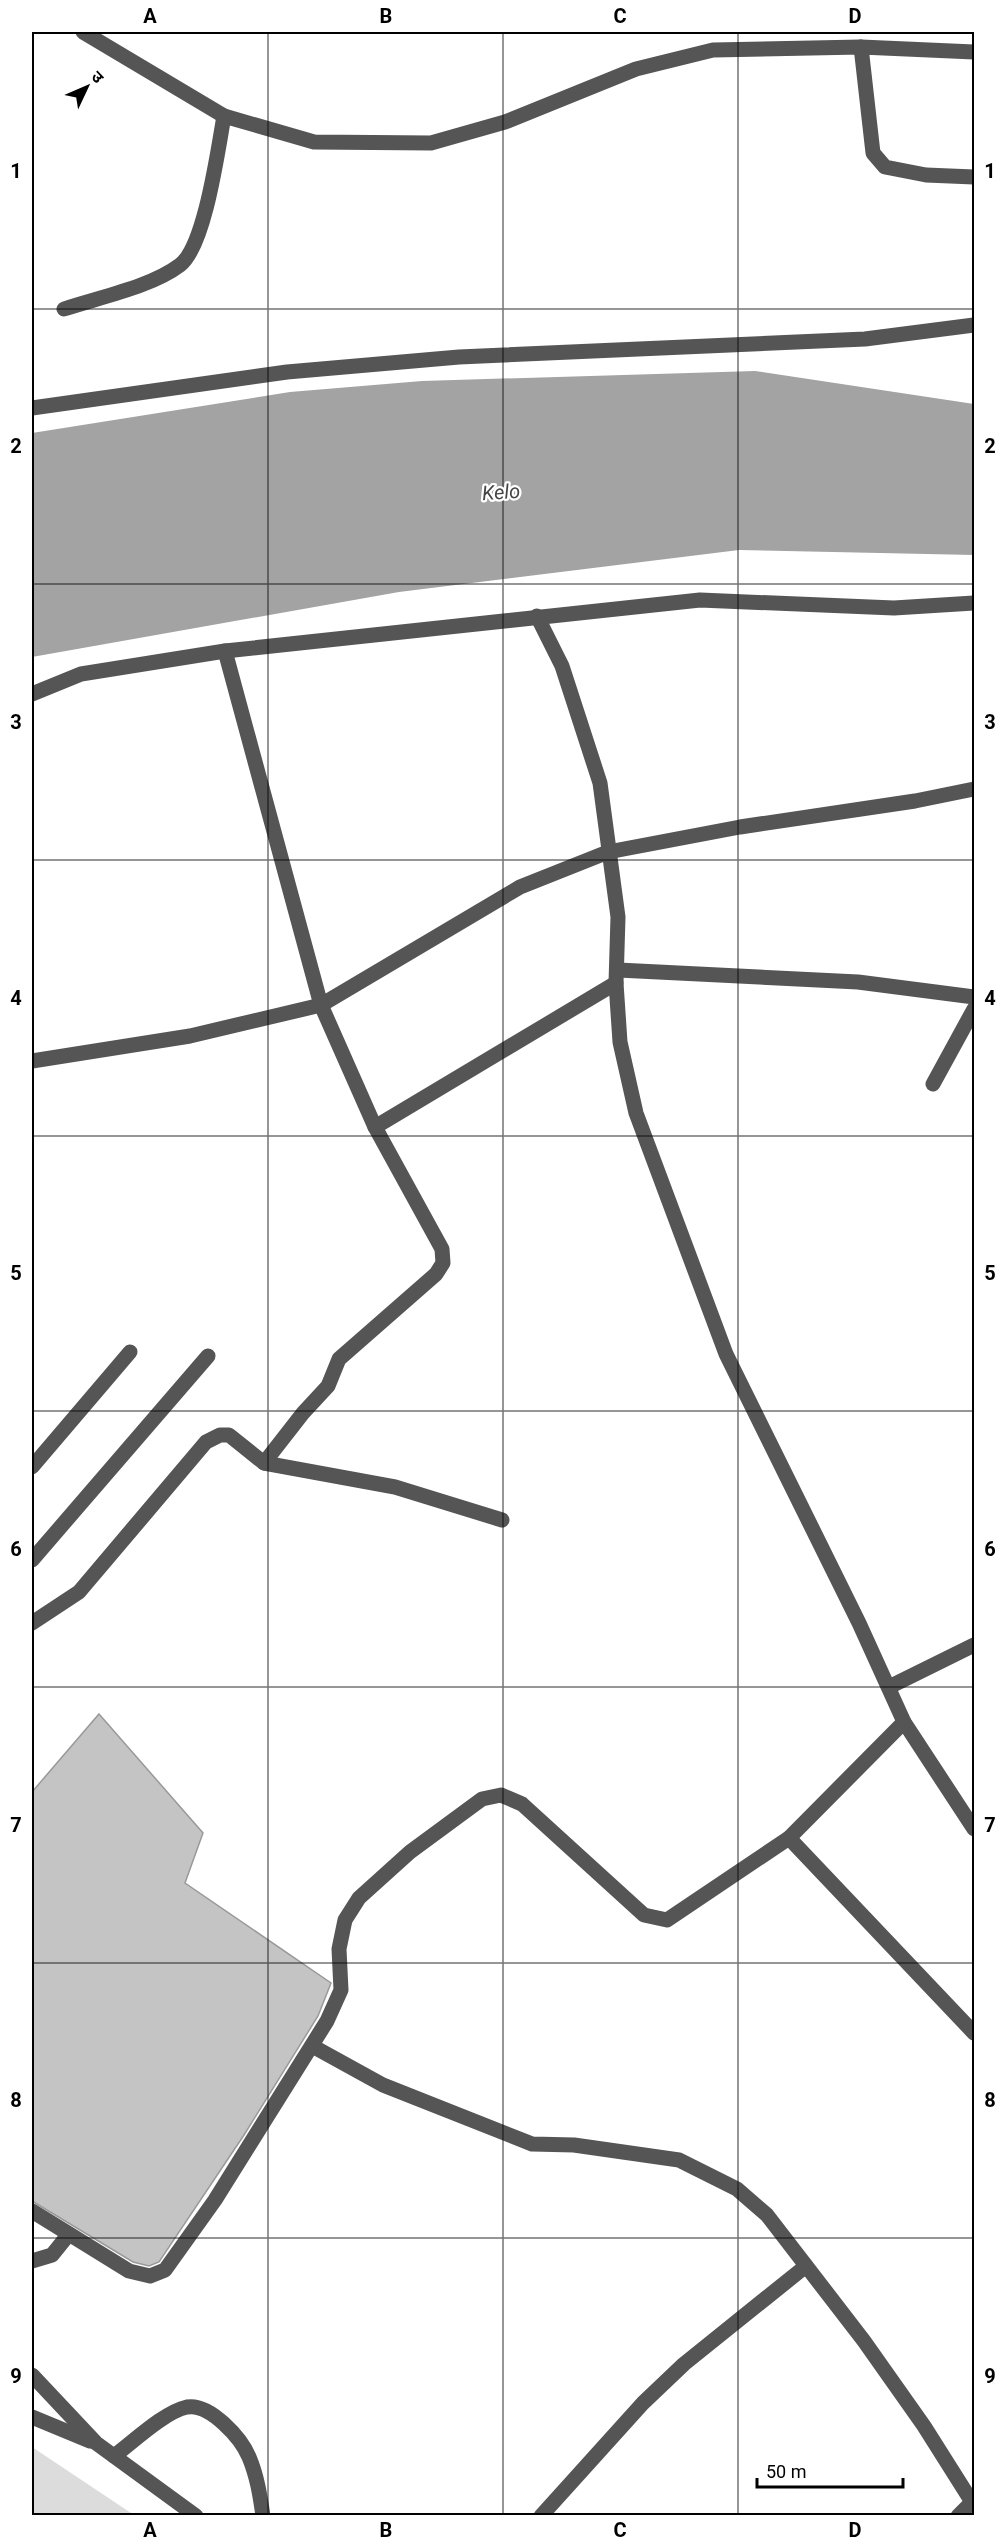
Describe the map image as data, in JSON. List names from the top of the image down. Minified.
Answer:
{"water":["Kelo"],"scale_bar":"50 m","north":"top right","grid":{"columns":["A","B","C","D"],"rows":["1","2","3","4","5","6","7","8","9"]}}
